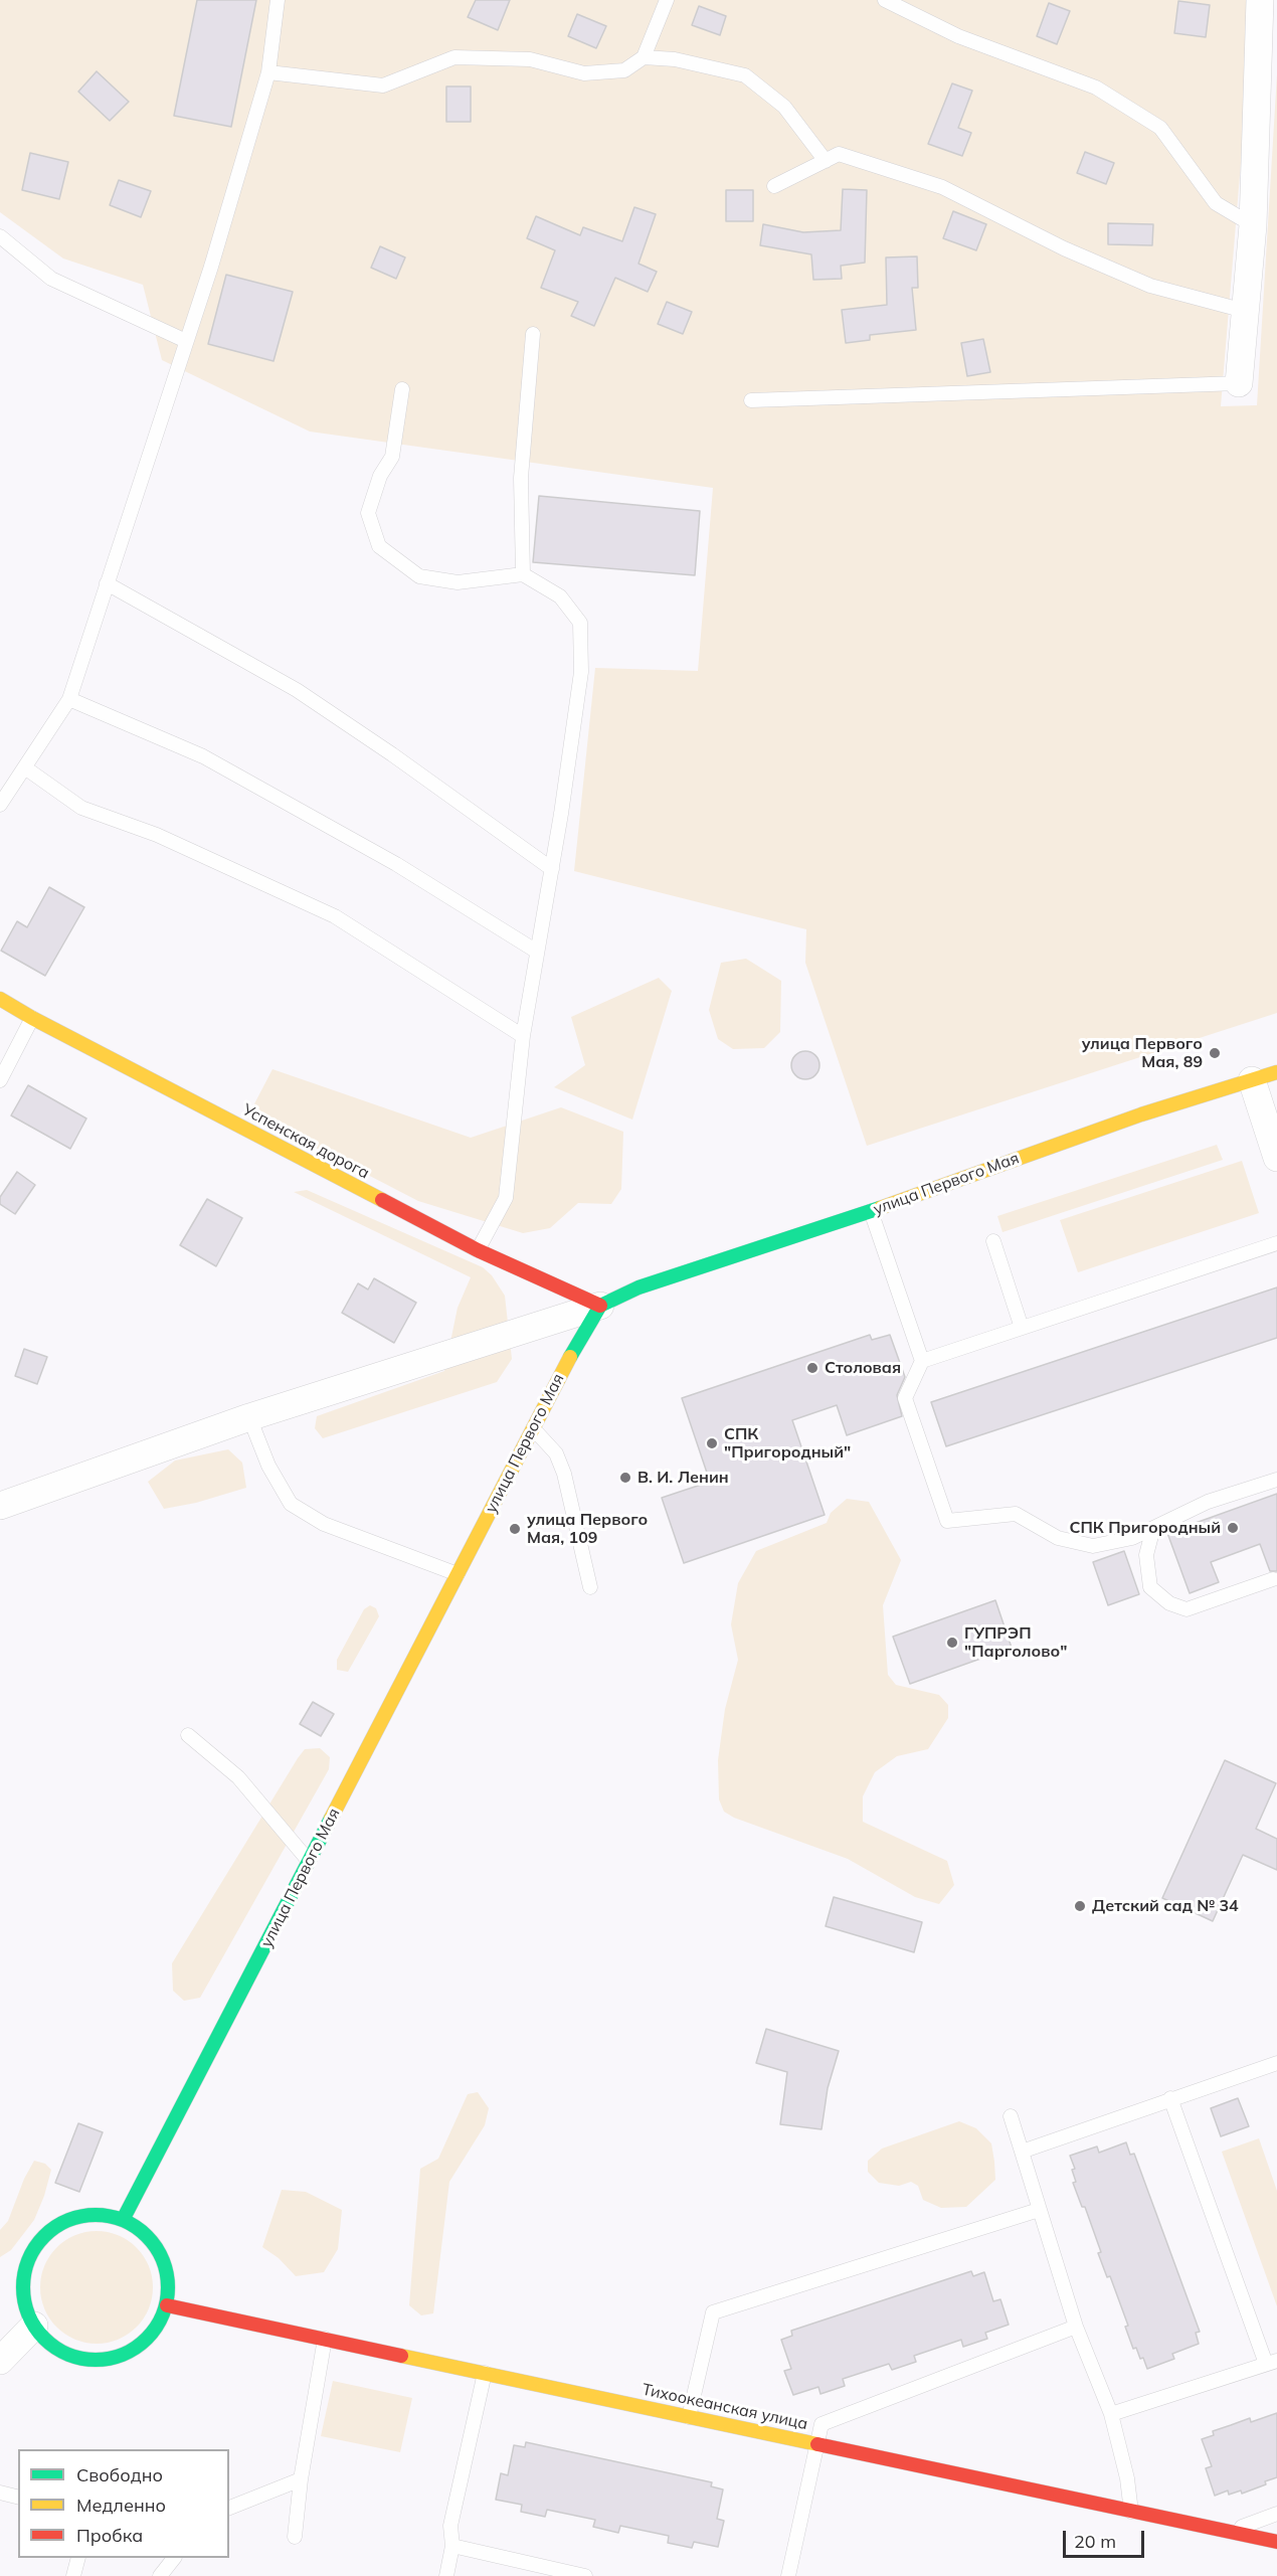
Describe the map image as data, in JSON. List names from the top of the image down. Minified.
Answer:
{"streets":{"street":["Успенская дорога","улица Первого Мая","Тихоокеанская улица"]},"crossings":[["Успенская дорога","улица Первого Мая"],["улица Первого Мая","Тихоокеанская улица"]],"places":["улица Первого Мая, 89","Столовая","СПК \"Пригородный\"","В. И. Ленин","СПК Пригородный","улица Первого Мая, 109","ГУПРЭП \"Парголово\"","Детский сад № 34"],"legend":["Свободно","Медленно","Пробка"],"scale_bar":"20 m"}
